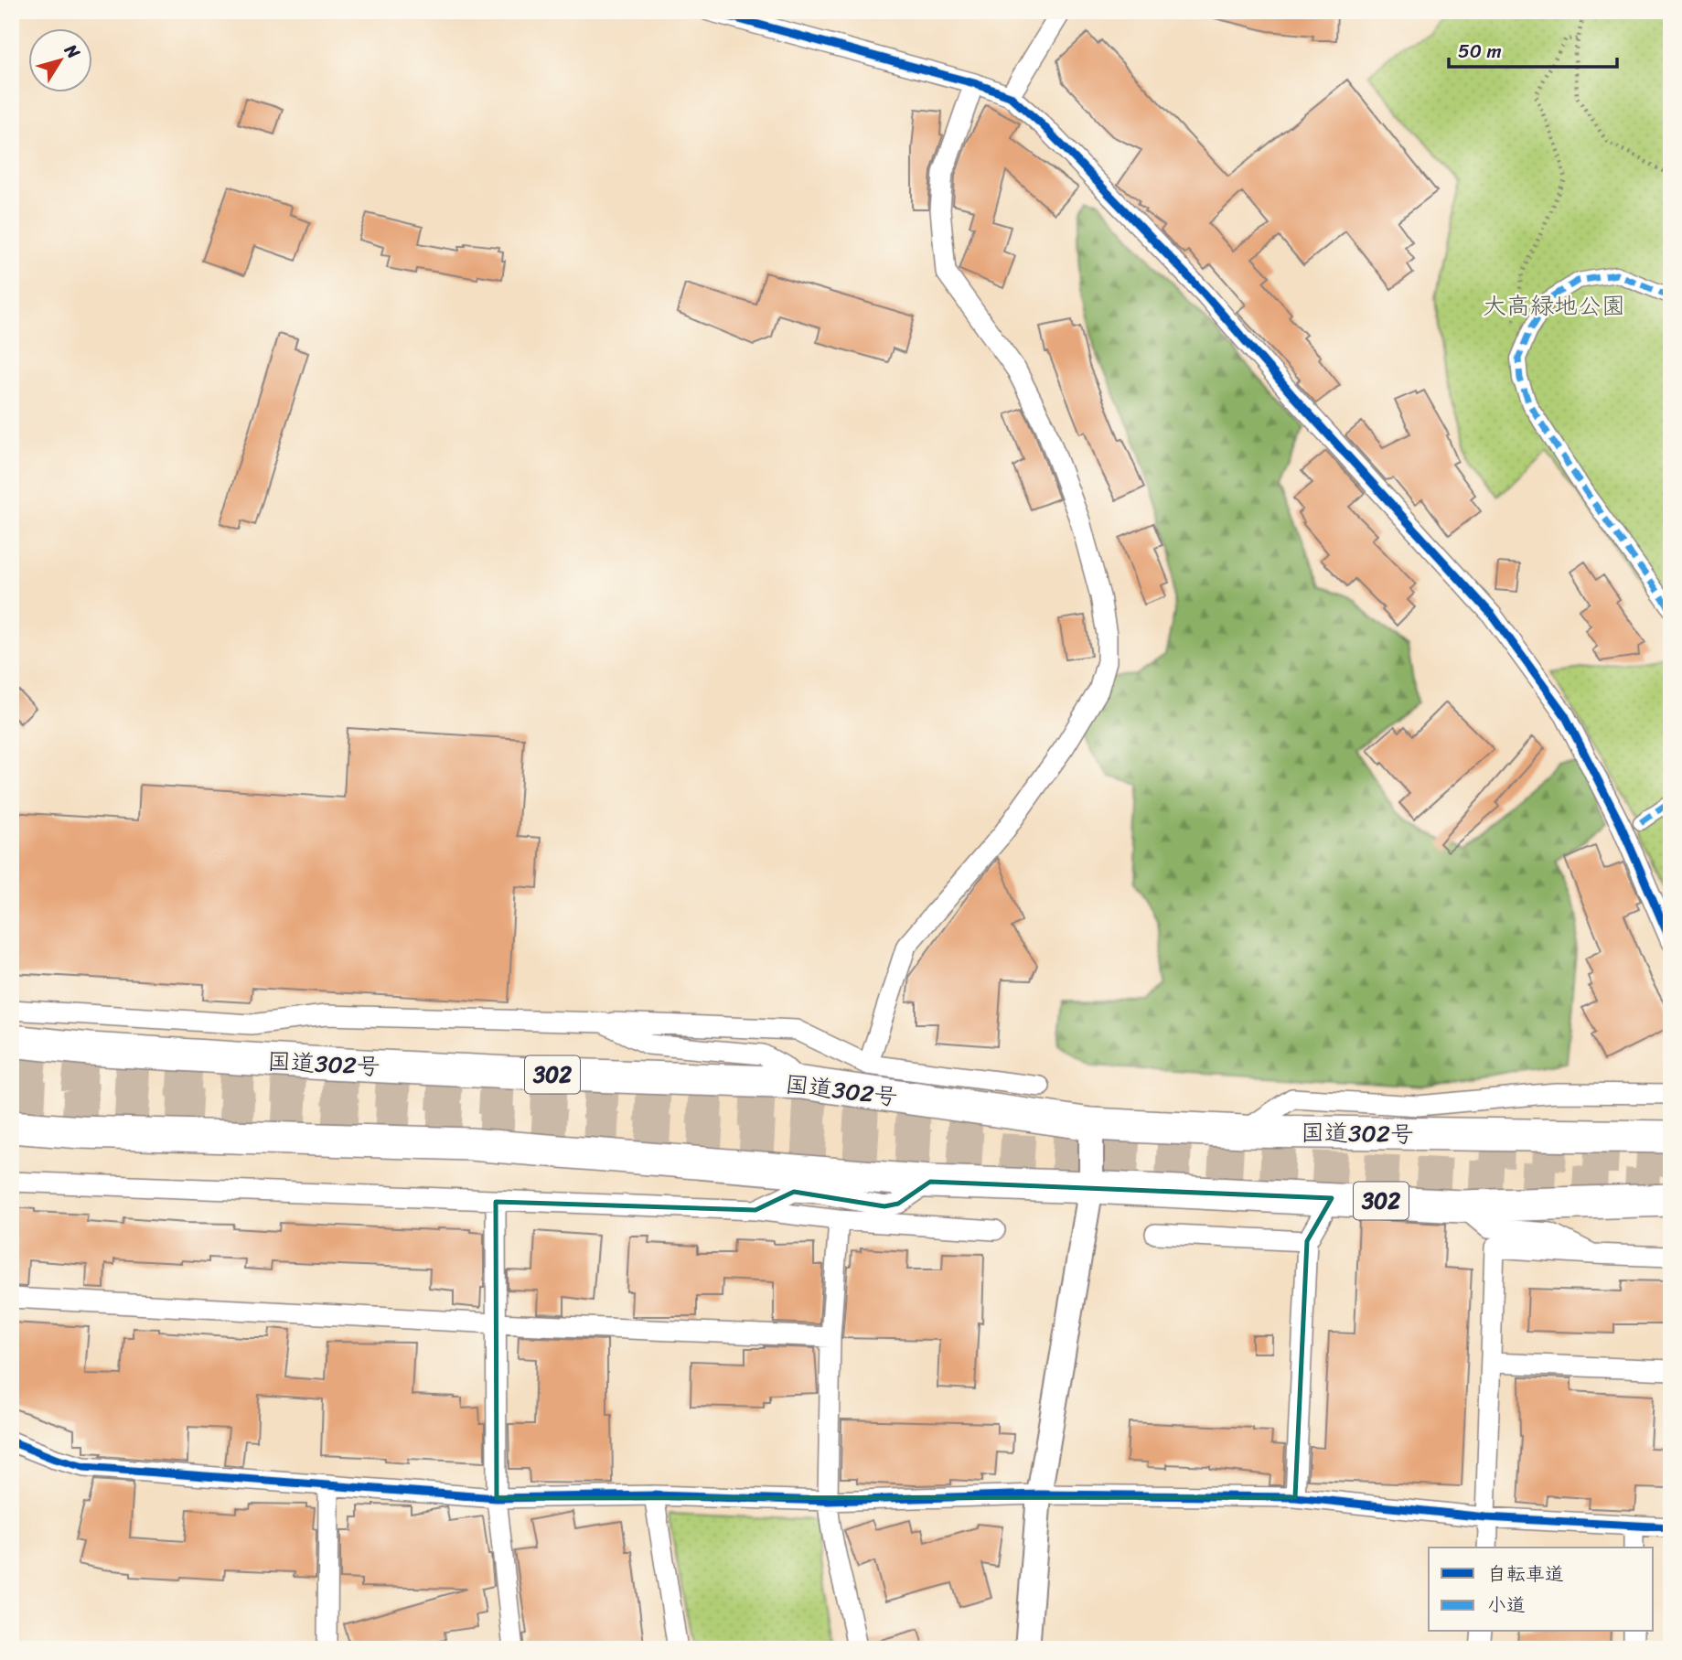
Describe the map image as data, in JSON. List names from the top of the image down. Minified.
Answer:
{"streets":{"highway":["国道302号","302"]},"parks":["大高緑地公園"],"legend":["自転車道","小道"],"scale_bar":"50 m","north":"top right"}
